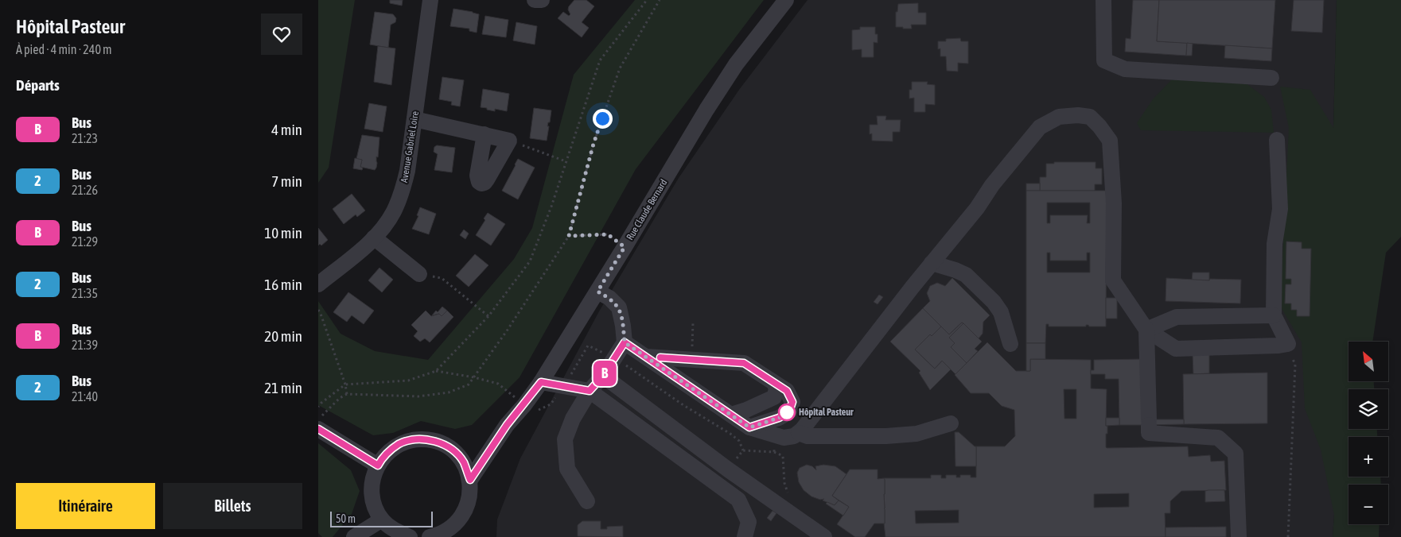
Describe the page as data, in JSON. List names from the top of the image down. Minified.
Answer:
{"streets":{"street":["Avenue Gabriel Loire","Rue Claude Bernard"]},"places":["Hôpital Pasteur"],"lines":["bus line B"],"scale_bar":"50 m","north":"top left","page":{"heading":[["Hôpital Pasteur","À pied · 4 min · 240 m"],"Départs"],"on_map":"B","list":[{"mark":"B","name":"Bus","note":"21:23","value":"4 min"},{"mark":"2","name":"Bus","note":"21:26","value":"7 min"},{"mark":"B","name":"Bus","note":"21:29","value":"10 min"},{"mark":"2","name":"Bus","note":"21:35","value":"16 min"},{"mark":"B","name":"Bus","note":"21:39","value":"20 min"},{"mark":"2","name":"Bus","note":"21:40","value":"21 min"}],"map_buttons":["+","−"],"buttons":["Itinéraire","Billets"],"scale":"50 m"}}
